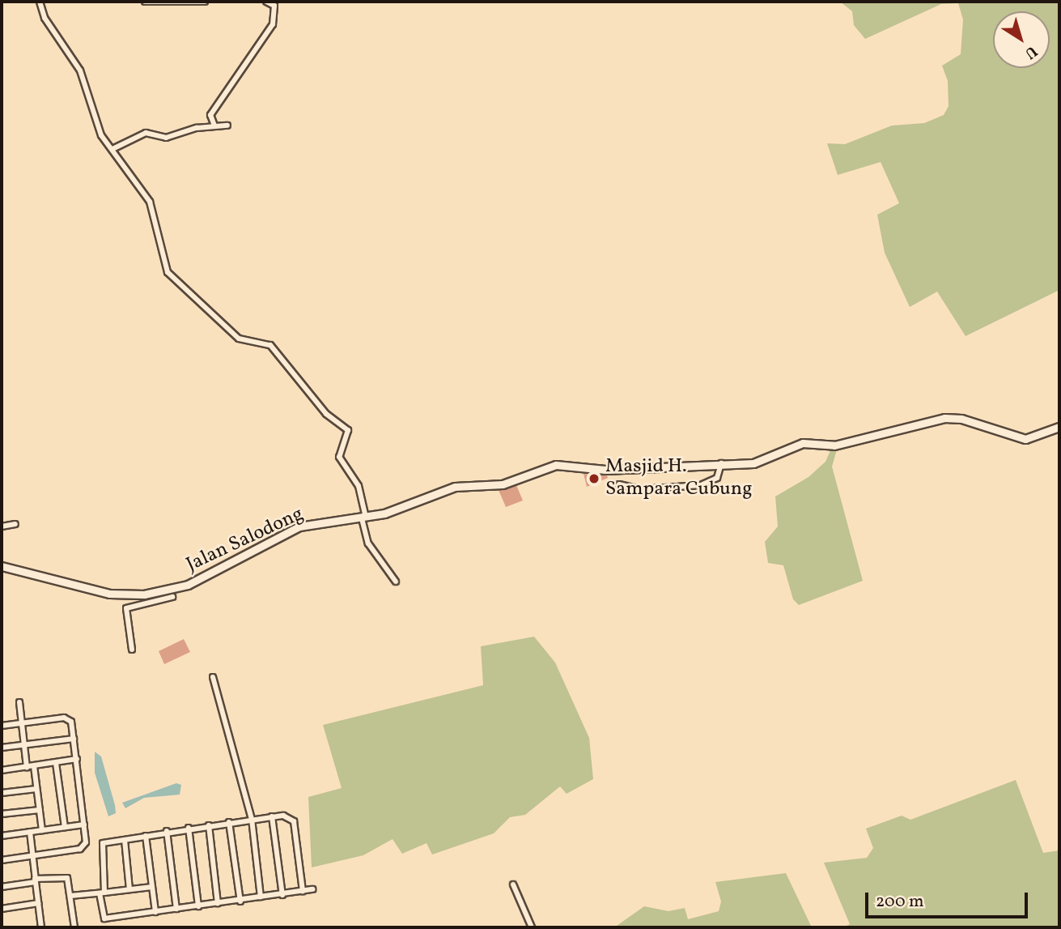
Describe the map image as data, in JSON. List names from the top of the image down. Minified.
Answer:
{"streets":{"street":["Jalan Salodong"]},"places":["Masjid H. Sampara Cubung"],"scale_bar":"200 m","north":"bottom right"}
